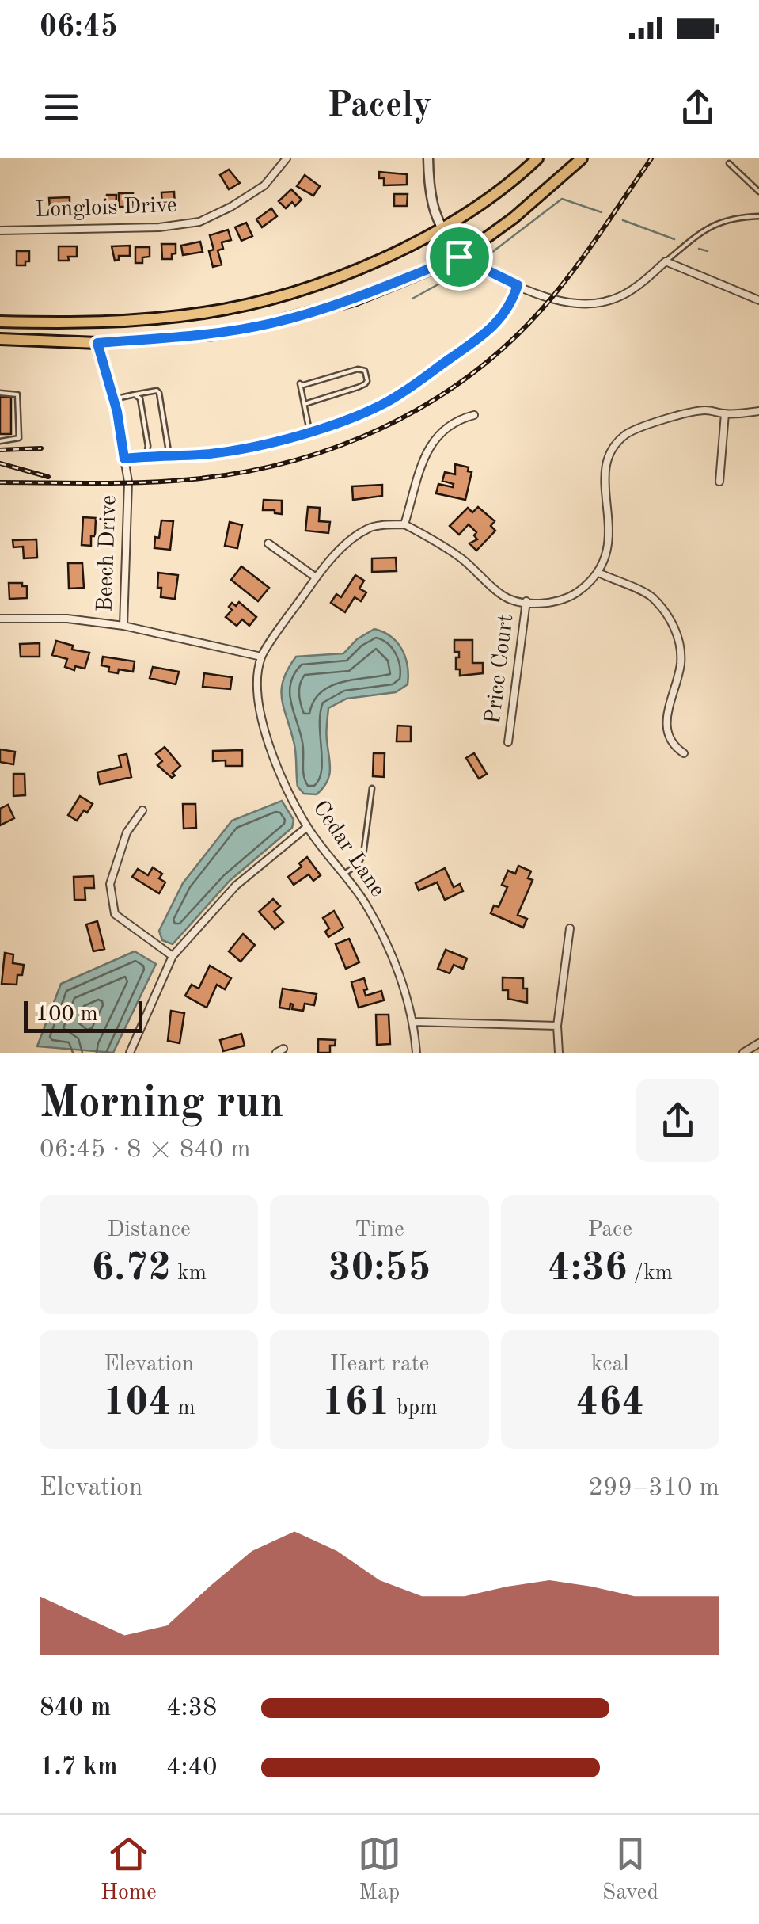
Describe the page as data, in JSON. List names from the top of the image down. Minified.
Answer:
{"streets":{"street":["Longlois Drive","Beech Drive","Price Court","Cedar Lane"]},"scale_bar":"100 m","page":{"status":"06:45","header":"Pacely","scale":"100 m","heading":["Morning run","06:45 · 8 × 840 m"],"stats":[["Distance","6.72 km"],["Time","30:55"],["Pace","4:36 /km"],["Elevation","104 m"],["Heart rate","161 bpm"],["kcal","464"]],"chart":["Elevation","299–310 m"],"list":[{"name":"840 m","note":"4:38"},{"name":"1.7 km","note":"4:40"}],"tabs":["Home","Map","Saved"]}}
